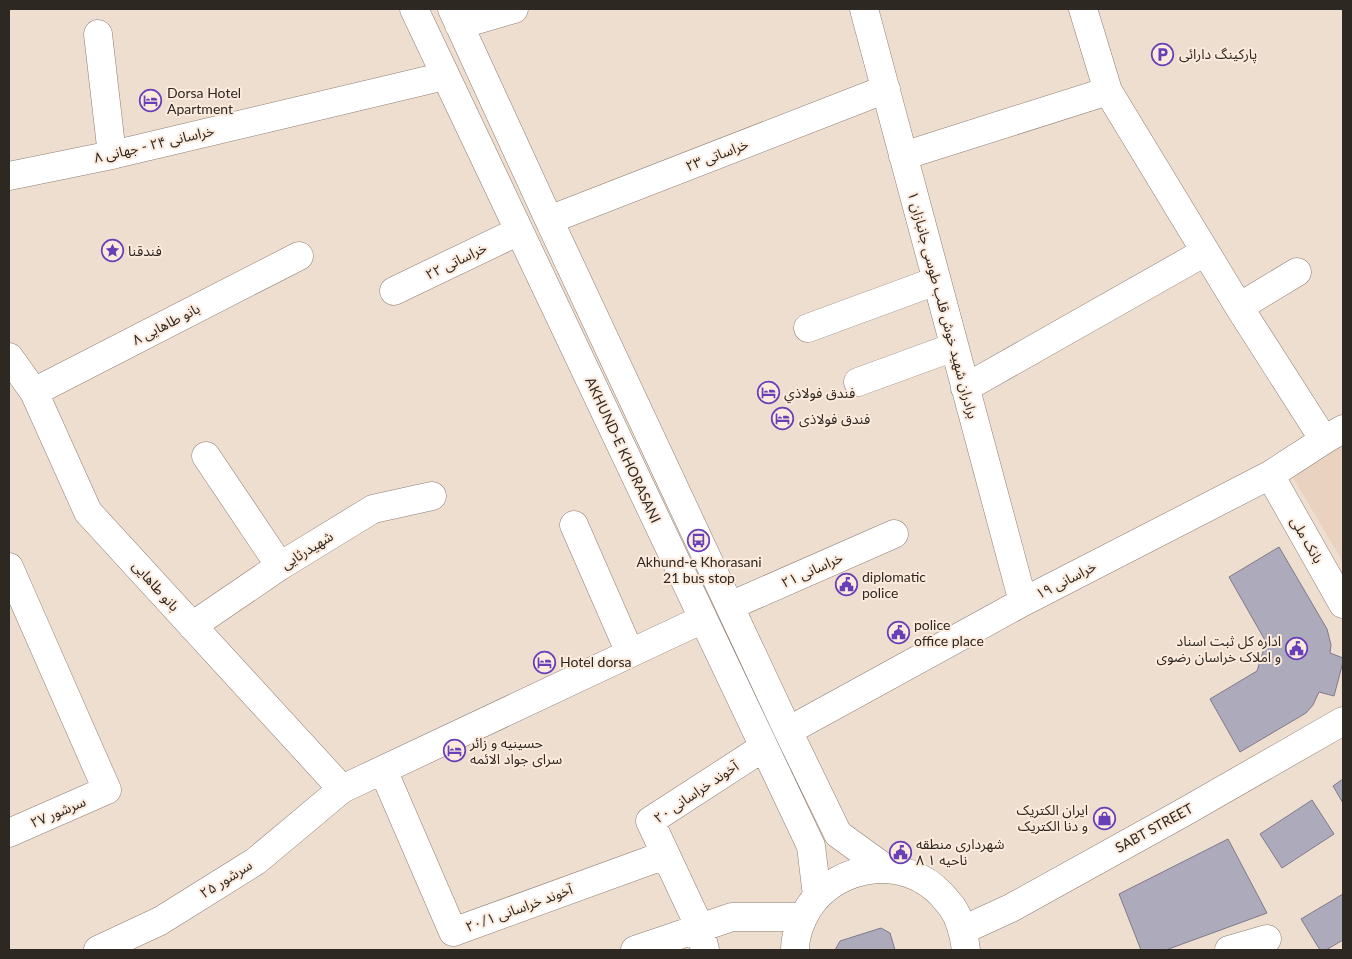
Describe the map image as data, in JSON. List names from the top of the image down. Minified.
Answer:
{"streets":{"street":["خراسانی ۲۴ - جهانی ۸","خراساتی ۲۳","خراساتی ۲۲","برادران شهید خوش قلب طوسی جانبازان ۱","بانو طاهایی ۸","AKHUND-E KHORASANI","بانک ملی","شهیدرثایی","خراسانی ۲۱","خراسانی ۱۹","بانو طاهایی","آخوند خراسانی ۲۰","سرشور ۲۷","SABT STREET","سرشور ۲۵","آخوند خراسانی ۲۰/۱"]},"crossings":[["خراسانی ۲۴ - جهانی ۸","AKHUND-E KHORASANI"],["خراساتی ۲۳","برادران شهید خوش قلب طوسی جانبازان ۱"],["خراساتی ۲۲","AKHUND-E KHORASANI"],["برادران شهید خوش قلب طوسی جانبازان ۱","خراسانی ۱۹"],["بانو طاهایی ۸","بانو طاهایی"],["AKHUND-E KHORASANI","آخوند خراسانی ۲۰"],["بانک ملی","خراسانی ۱۹"],["شهیدرثایی","بانو طاهایی"],["بانو طاهایی","سرشور ۲۵"],["آخوند خراسانی ۲۰","آخوند خراسانی ۲۰/۱"]],"places":{"parking":["پارکینگ دارائی"],"hotel":["Dorsa Hotel Apartment","فندق فولاذي","فندق فولاذی","Hotel dorsa","حسینیه و زائر سرای جواد الائمه"],"place":["فندقنا"],"bus stop":["Akhund-e Khorasani 21 bus stop"],"public building":["diplomatic police","police office place","اداره کل ثبت اسناد و املاک خراسان رضوی","شهرداری منطقه ۸ ناحیه ۱"],"shop":["ایران الکتریک و دنا الکتریک"]}}
